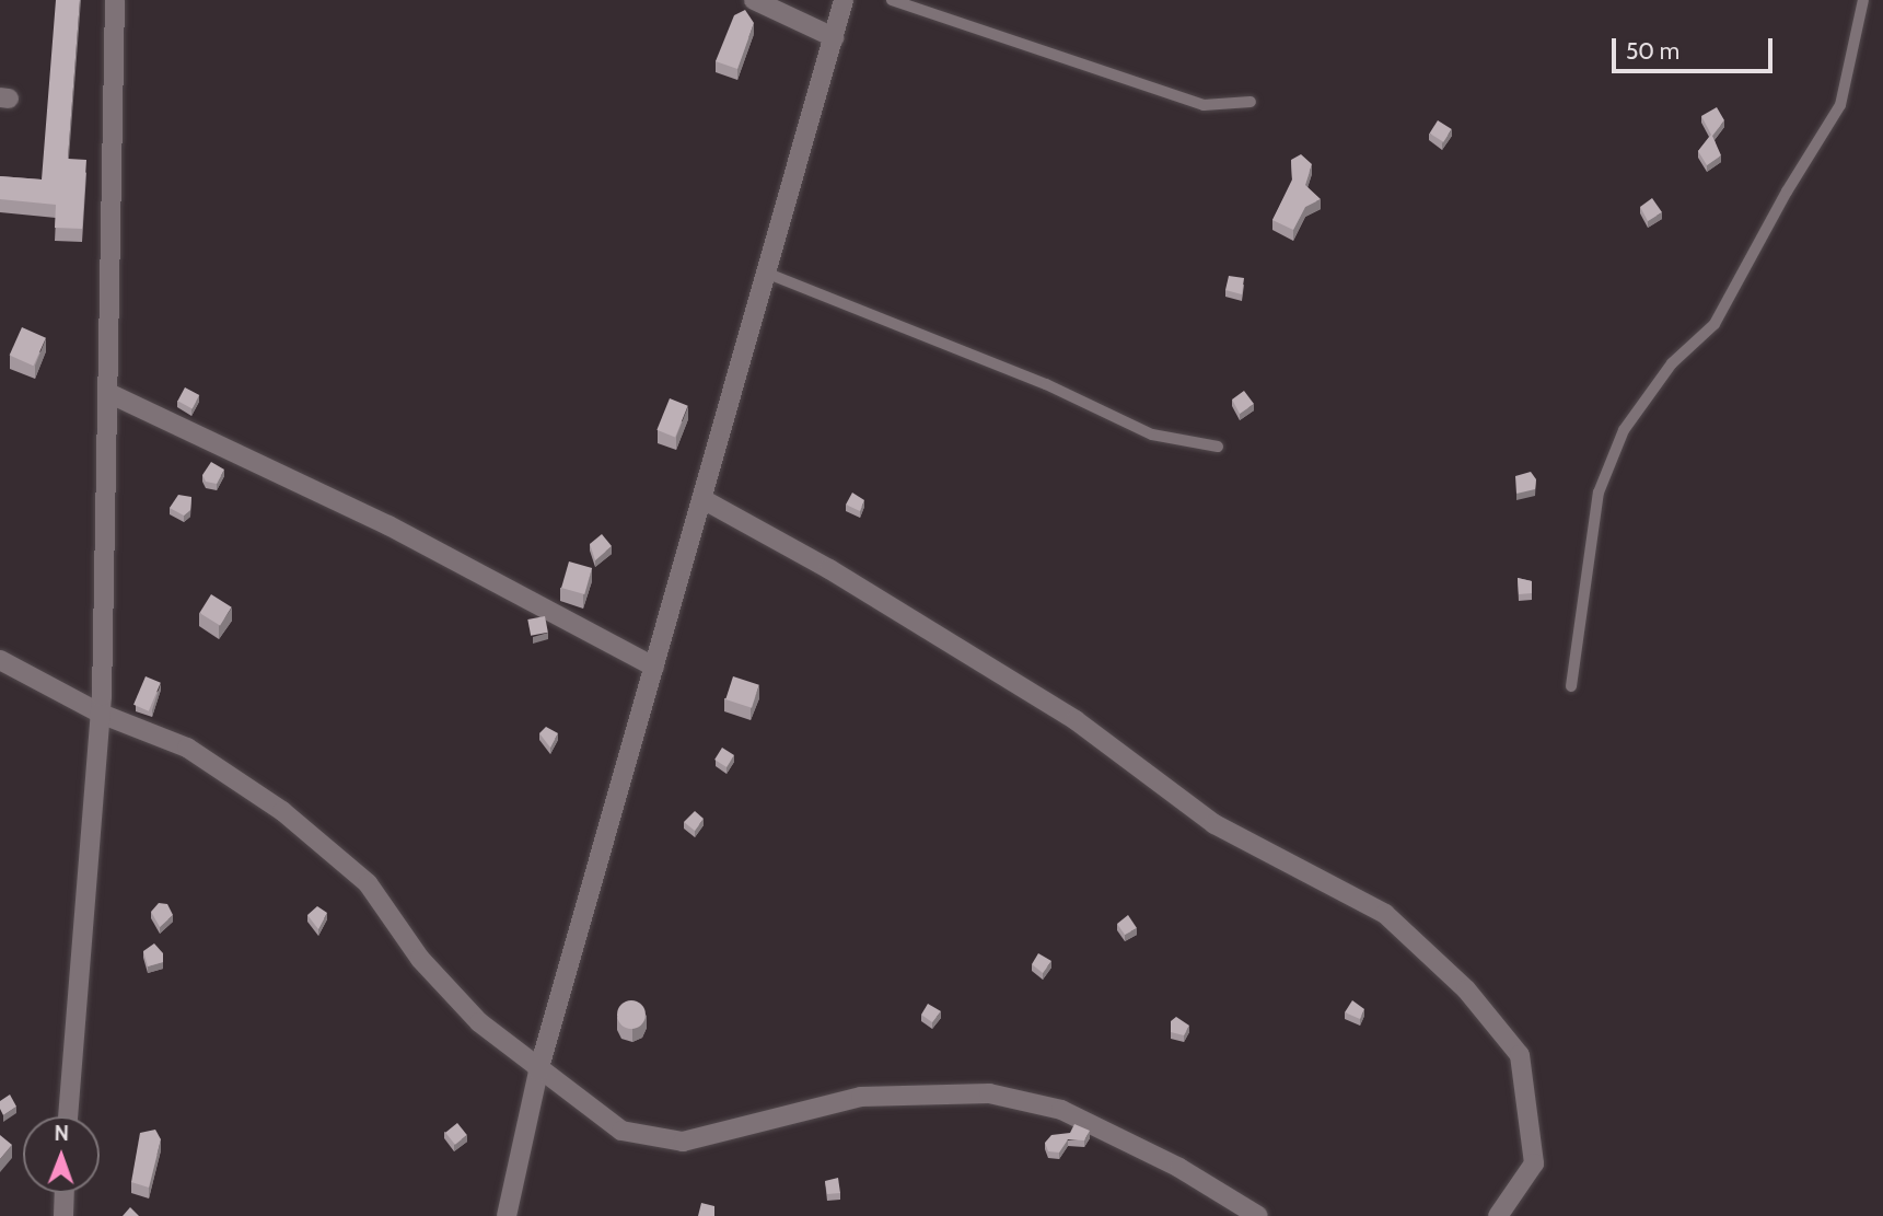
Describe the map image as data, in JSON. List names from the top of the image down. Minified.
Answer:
{"scale_bar":"50 m","north":"top"}
